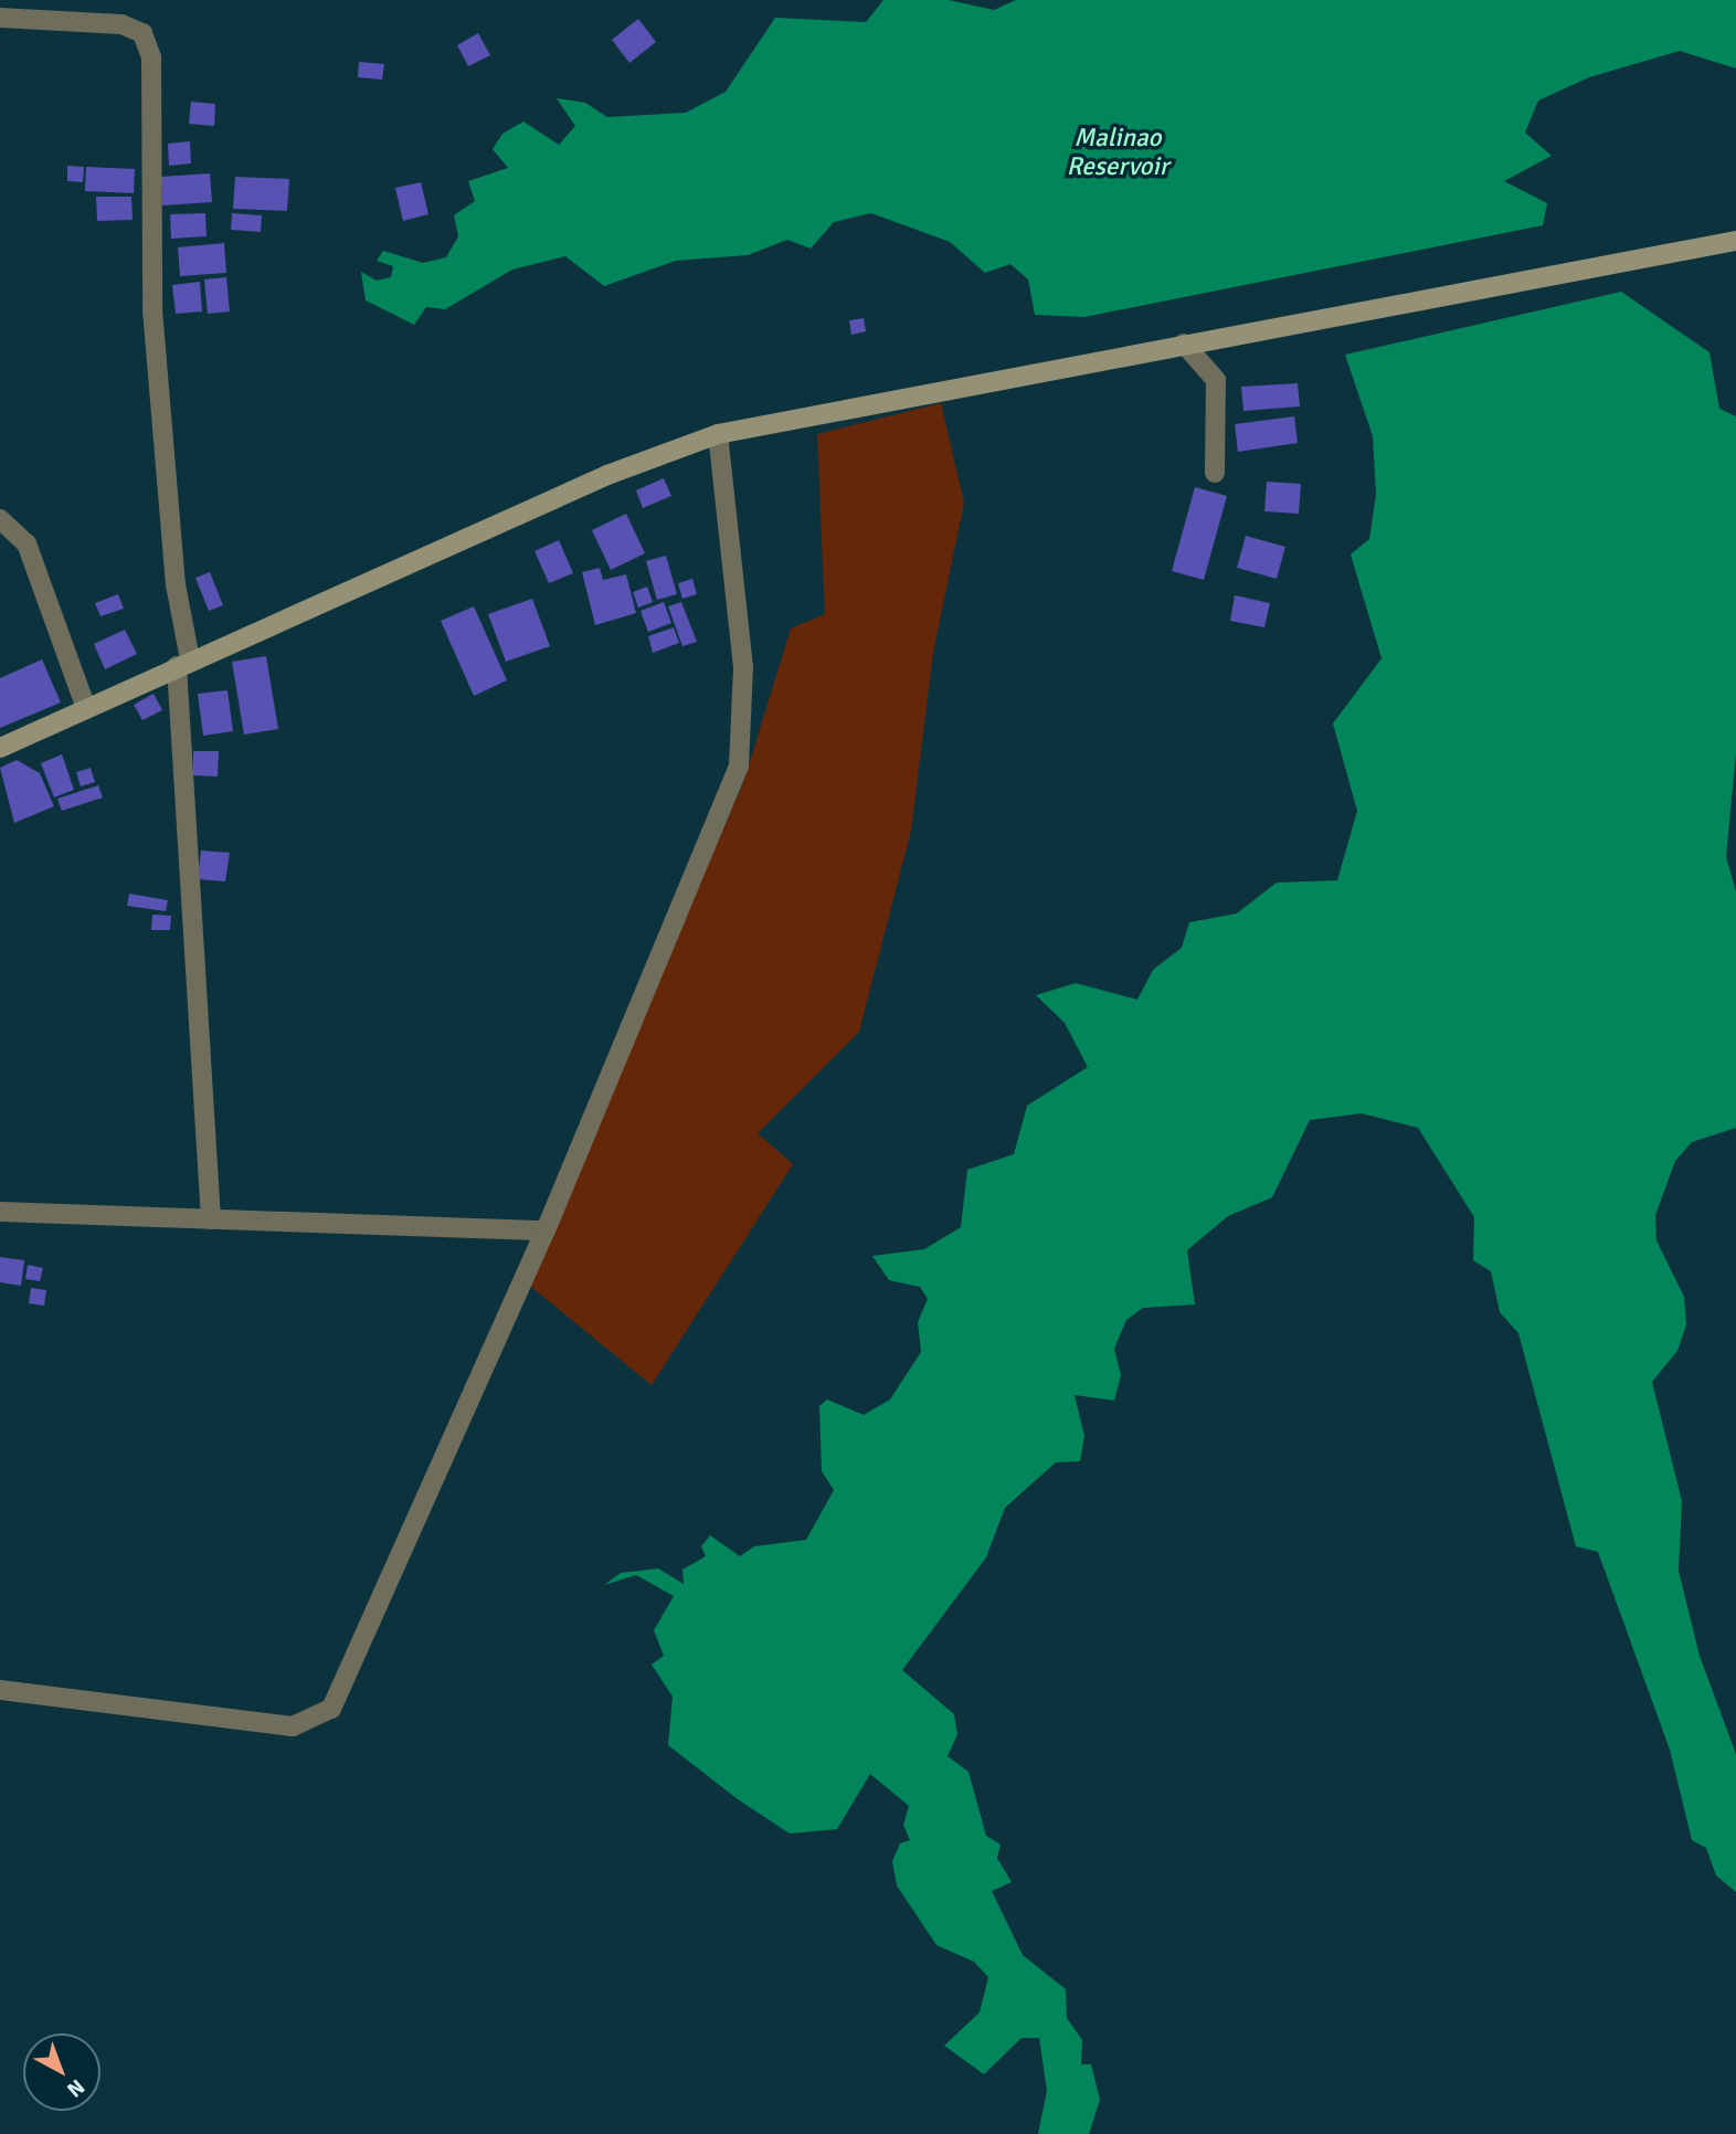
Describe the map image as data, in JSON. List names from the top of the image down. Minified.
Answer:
{"water":["Malinao Reservoir"],"north":"bottom right"}
